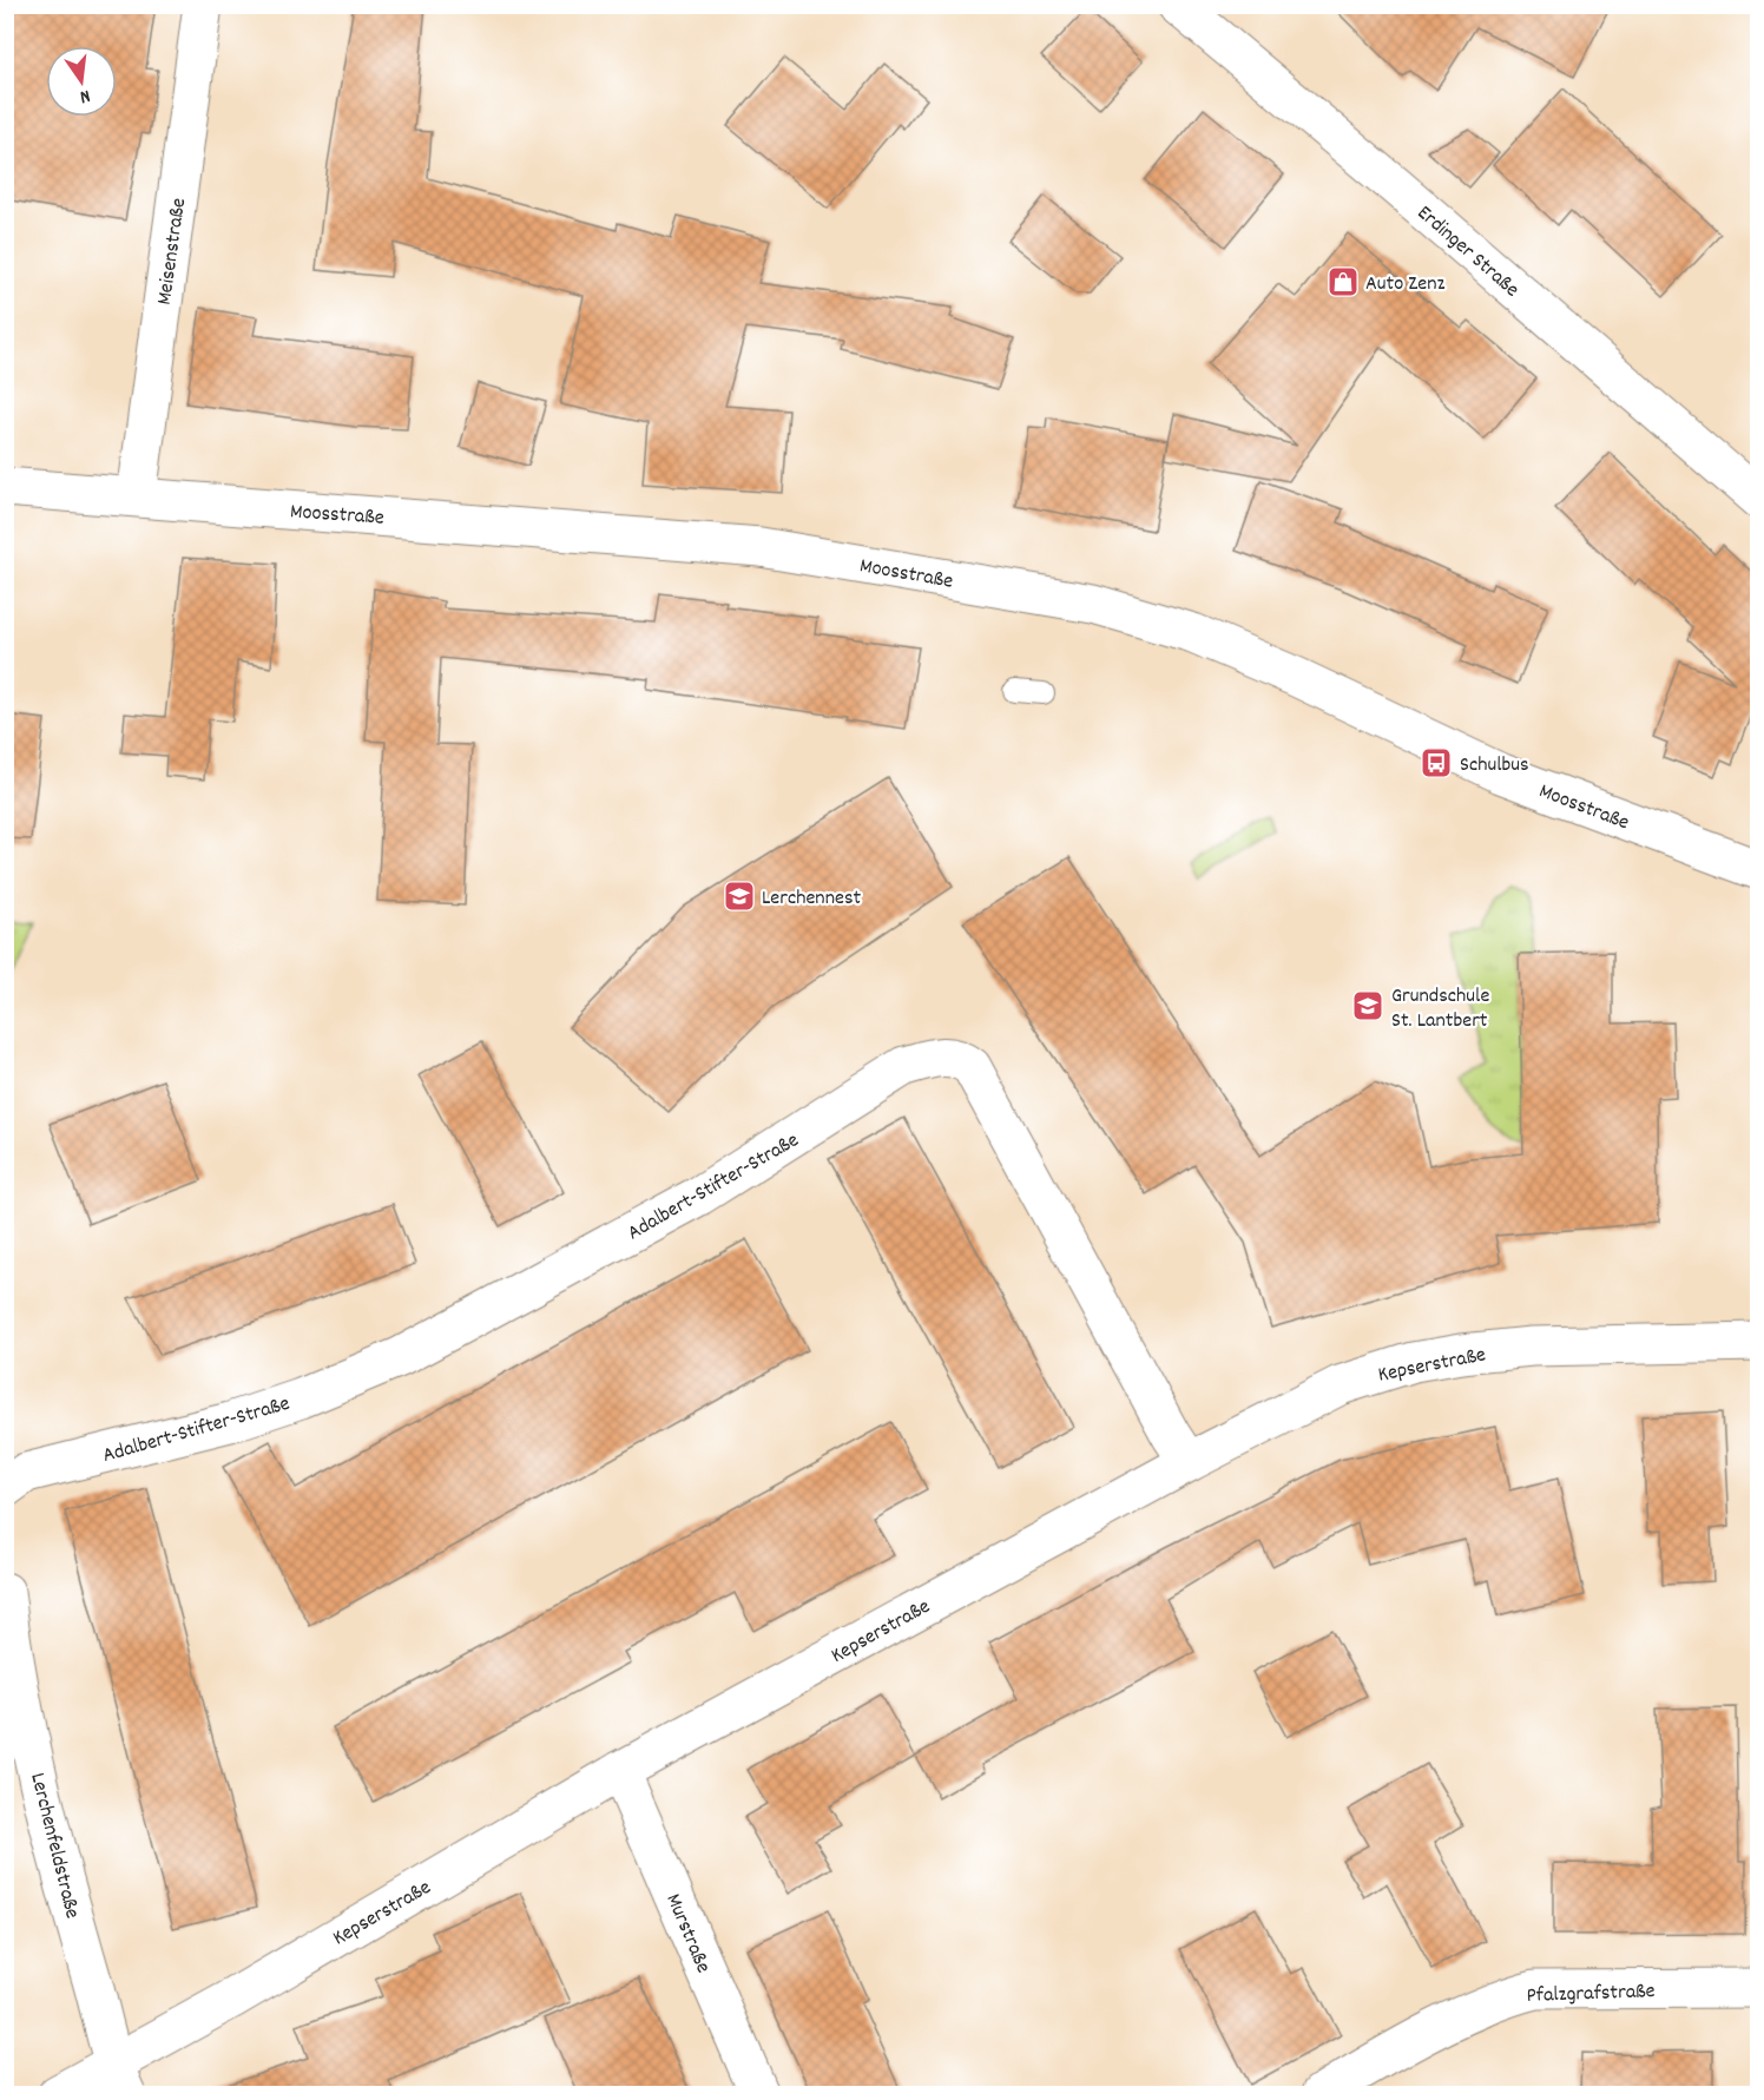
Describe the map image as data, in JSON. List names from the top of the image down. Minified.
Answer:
{"streets":{"street":["Erdinger Straße","Meisenstraße","Moosstraße","Adalbert-Stifter-Straße","Kepserstraße","Lerchenfeldstraße","Murstraße","Pfalzgrafstraße"]},"crossings":[["Meisenstraße","Moosstraße"],["Adalbert-Stifter-Straße","Kepserstraße"],["Kepserstraße","Lerchenfeldstraße"],["Kepserstraße","Murstraße"]],"places":{"shop":["Auto Zenz"],"bus stop":["Schulbus"],"school or university":["Lerchennest","Grundschule St. Lantbert"]},"north":"bottom"}
